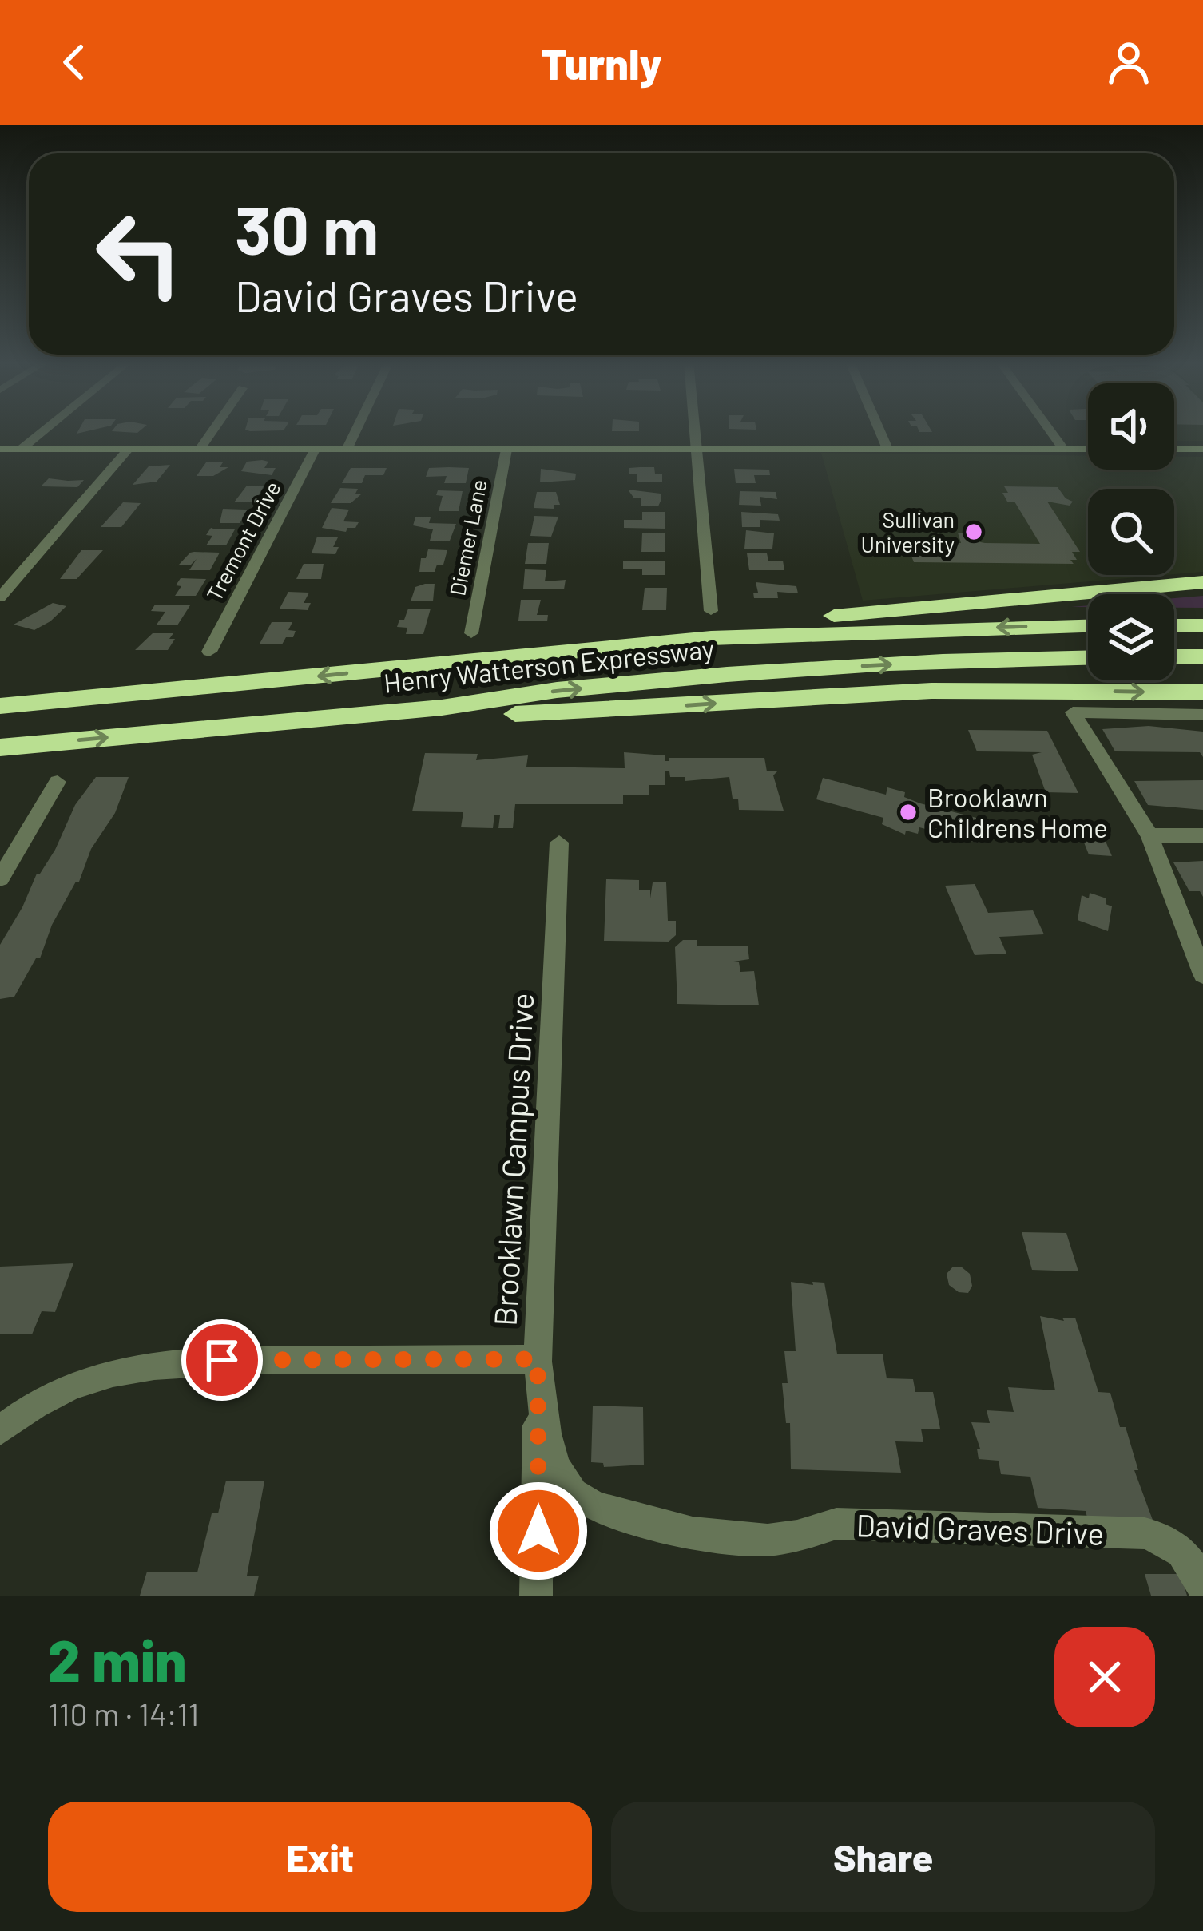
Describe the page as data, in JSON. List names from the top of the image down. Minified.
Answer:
{"streets":{"highway":["Henry Watterson Expressway"],"street":["Diemer Lane","Tremont Drive","Brooklawn Campus Drive","David Graves Drive"]},"crossings":[["Brooklawn Campus Drive","David Graves Drive"]],"places":["Sullivan University","Brooklawn Childrens Home"],"page":{"header":"Turnly","turn":["30 m","David Graves Drive"],"heading":["2 min","110 m · 14:11"],"buttons":["Exit","Share"]}}
